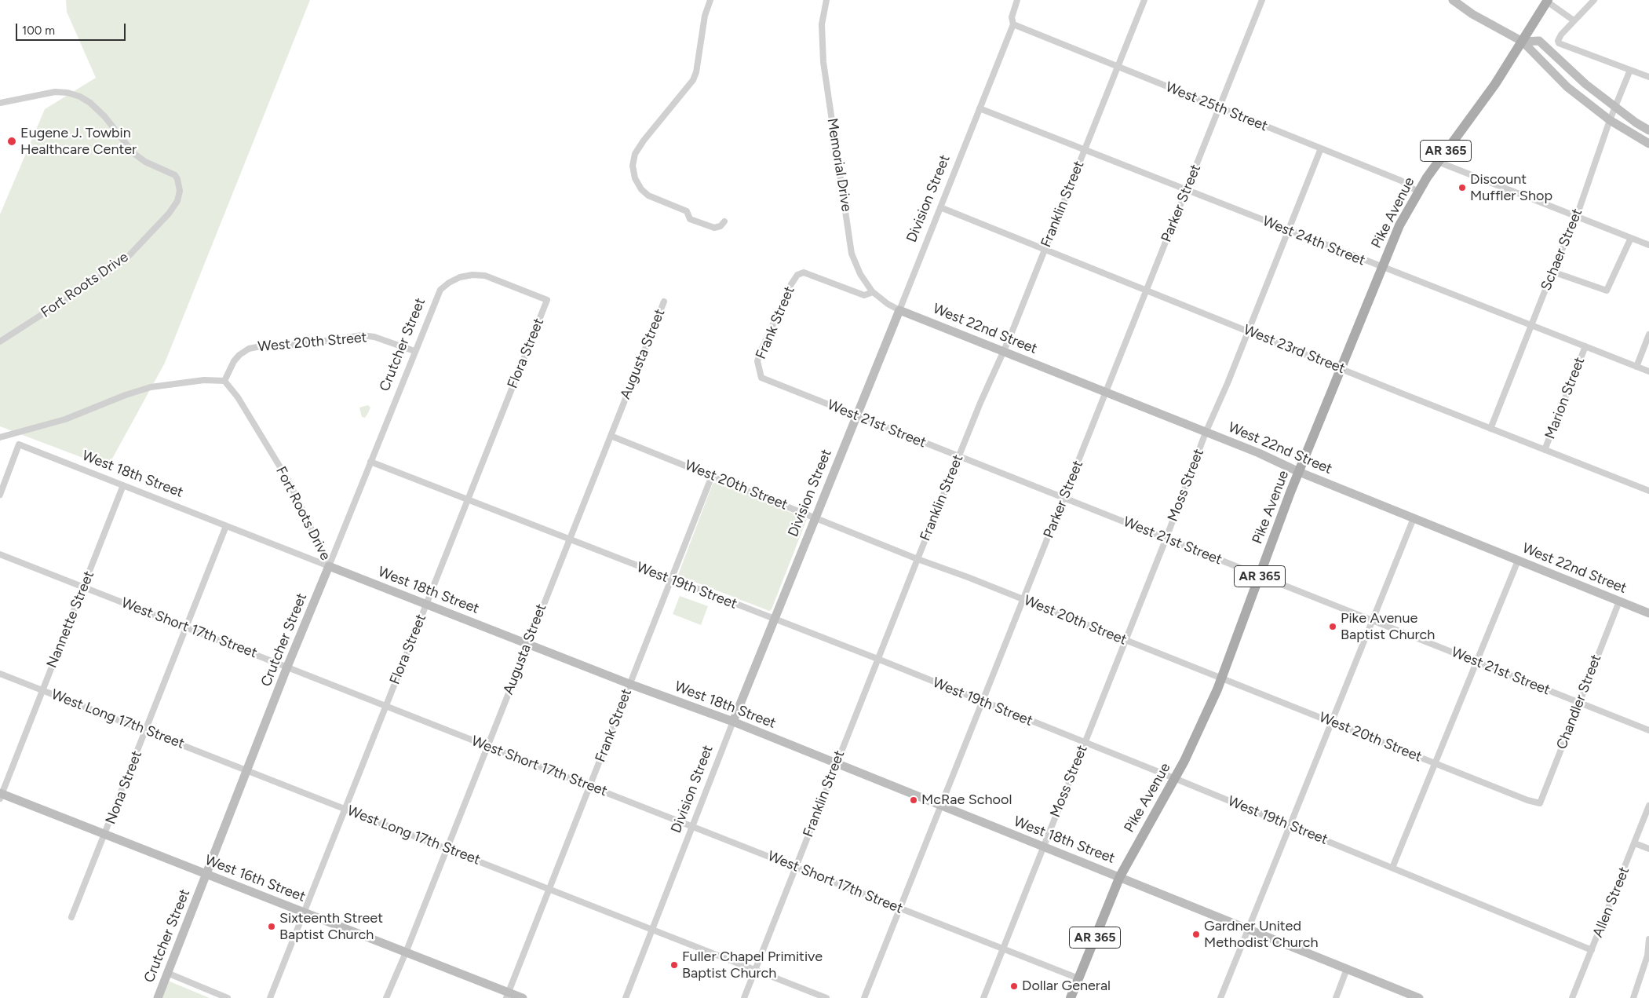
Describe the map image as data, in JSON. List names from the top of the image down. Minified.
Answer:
{"streets":{"main road":["AR 365","Pike Avenue"],"street":["West 25th Street","Memorial Drive","Division Street","Parker Street","Franklin Street","West 24th Street","Schaer Street","Fort Roots Drive","Frank Street","West 22nd Street","West 20th Street","Crutcher Street","West 23rd Street","Flora Street","Augusta Street","Marion Street","West 21st Street","West 18th Street","Moss Street","West 19th Street","Nannette Street","West Short 17th Street","Chandler Street","West Long 17th Street","Nona Street","West 16th Street","Allen Street"]},"crossings":[["West 25th Street","Division Street"],["West 25th Street","Parker Street"],["West 25th Street","Franklin Street"],["West 25th Street","Pike Avenue"],["West 25th Street","Moss Street"],["AR 365","Pike Avenue"],["Memorial Drive","Division Street"],["Memorial Drive","Frank Street"],["Memorial Drive","West 22nd Street"],["Division Street","West 24th Street"],["Division Street","West 22nd Street"],["Division Street","West 20th Street"],["Division Street","West 23rd Street"],["Division Street","West 21st Street"],["Division Street","West 18th Street"],["Division Street","West 19th Street"],["Division Street","West Short 17th Street"],["Division Street","West Long 17th Street"],["Parker Street","West 24th Street"],["Parker Street","West 22nd Street"],["Parker Street","West 20th Street"],["Parker Street","West 23rd Street"],["Parker Street","West 21st Street"],["Parker Street","West 18th Street"],["Parker Street","West 19th Street"],["Parker Street","West Short 17th Street"],["Franklin Street","West 24th Street"],["Franklin Street","West 22nd Street"],["Franklin Street","West 20th Street"],["Franklin Street","West 23rd Street"],["Franklin Street","West 21st Street"],["Franklin Street","West 18th Street"],["Franklin Street","West 19th Street"],["Franklin Street","West Short 17th Street"],["Franklin Street","West Long 17th Street"],["Pike Avenue","West 24th Street"],["Pike Avenue","West 22nd Street"],["Pike Avenue","West 20th Street"],["Pike Avenue","West 23rd Street"],["Pike Avenue","West 21st Street"],["Pike Avenue","West 18th Street"],["Pike Avenue","West 19th Street"],["Pike Avenue","West Short 17th Street"],["West 24th Street","Schaer Street"],["West 24th Street","Marion Street"],["West 24th Street","Moss Street"],["Schaer Street","West 23rd Street"],["Fort Roots Drive","West 20th Street"],["Fort Roots Drive","Crutcher Street"],["Fort Roots Drive","West 18th Street"],["Frank Street","West 20th Street"],["Frank Street","West 21st Street"],["Frank Street","West 18th Street"],["Frank Street","West 19th Street"],["Frank Street","West Short 17th Street"],["Frank Street","West Long 17th Street"],["Frank Street","West 16th Street"],["West 22nd Street","Moss Street"],["West 22nd Street","Chandler Street"],["West 20th Street","Crutcher Street"],["West 20th Street","Augusta Street"],["West 20th Street","Moss Street"],["West 20th Street","Chandler Street"],["Crutcher Street","Flora Street"],["Crutcher Street","West 18th Street"],["Crutcher Street","West 19th Street"],["Crutcher Street","West Short 17th Street"],["Crutcher Street","West Long 17th Street"],["Crutcher Street","West 16th Street"],["West 23rd Street","Marion Street"],["West 23rd Street","Moss Street"],["Flora Street","West 18th Street"],["Flora Street","West 19th Street"],["Flora Street","West Short 17th Street"],["Flora Street","West Long 17th Street"],["Flora Street","West 16th Street"],["Augusta Street","West 18th Street"],["Augusta Street","West 19th Street"],["Augusta Street","West Short 17th Street"],["Augusta Street","West Long 17th Street"],["Augusta Street","West 16th Street"],["West 21st Street","Moss Street"],["West 21st Street","Chandler Street"],["West 18th Street","Moss Street"],["West 18th Street","Nannette Street"],["West 18th Street","Nona Street"],["Moss Street","West 19th Street"],["Moss Street","West Short 17th Street"],["West 19th Street","Allen Street"],["Nannette Street","West Short 17th Street"],["Nannette Street","West Long 17th Street"],["Nannette Street","West 16th Street"],["West Short 17th Street","Nona Street"],["West Long 17th Street","Nona Street"],["Nona Street","West 16th Street"]],"places":["Eugene J. Towbin Healthcare Center","Discount Muffler Shop","Pike Avenue Baptist Church","McRae School","Sixteenth Street Baptist Church","Gardner United Methodist Church","Fuller Chapel Primitive Baptist Church","Dollar General"],"scale_bar":"100 m"}
